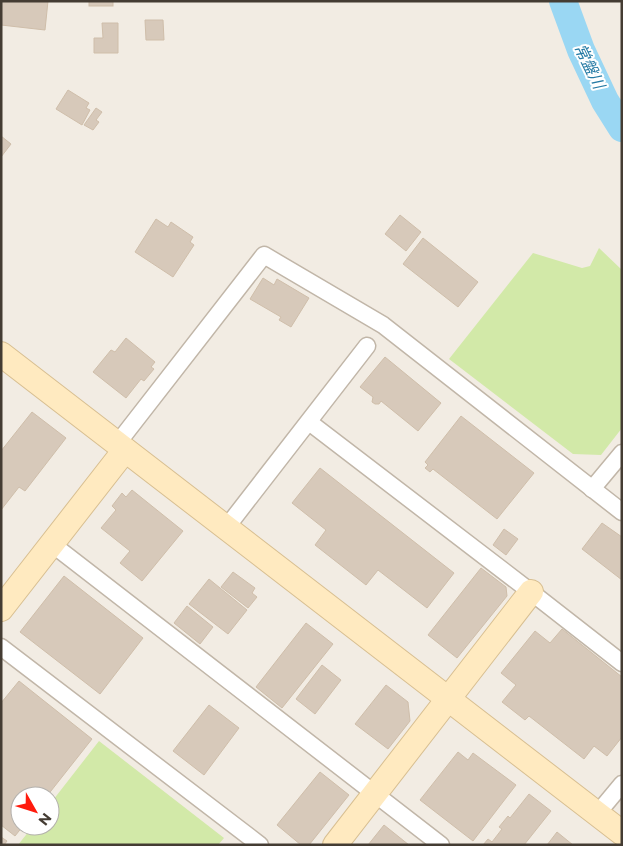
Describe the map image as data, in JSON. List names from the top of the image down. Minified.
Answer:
{"water":["常盤川"],"north":"bottom right"}
